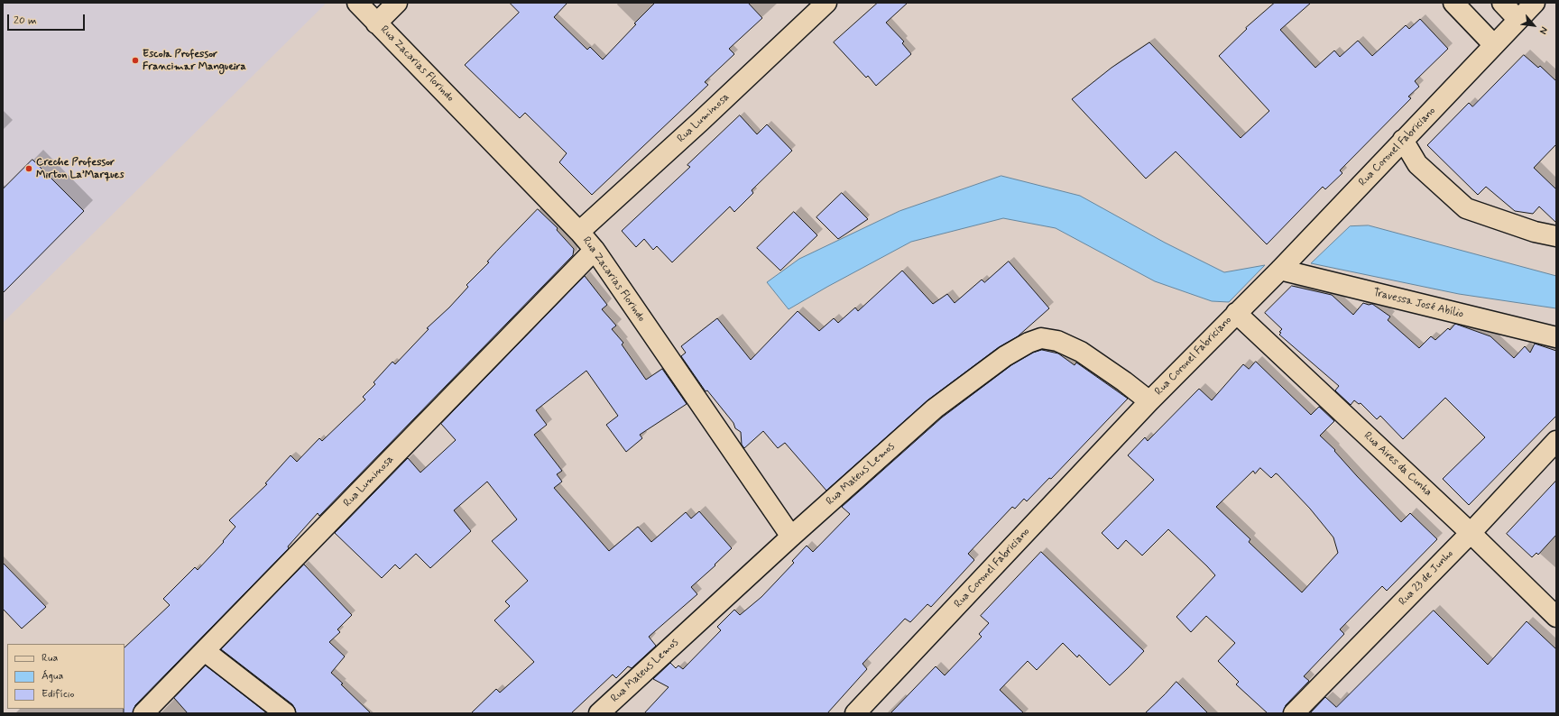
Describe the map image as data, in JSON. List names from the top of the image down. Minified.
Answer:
{"streets":{"street":["Rua Zacarias Florindo","Rua Luminosa","Rua Coronel Fabriciano","Travessa José Abílio","Rua Aires da Cunha","Rua Mateus Lemos","Rua 23 de Junho"]},"crossings":[["Rua Zacarias Florindo","Rua Luminosa"],["Rua Zacarias Florindo","Rua Mateus Lemos"],["Rua Coronel Fabriciano","Travessa José Abílio"],["Rua Coronel Fabriciano","Rua Aires da Cunha"],["Rua Coronel Fabriciano","Rua Mateus Lemos"],["Rua Aires da Cunha","Rua 23 de Junho"]],"places":["Escola Professor Francimar Mangueira","Creche Professor Mirton La’Marques"],"legend":["Rua","Água","Edifício"],"scale_bar":"20 m","north":"bottom right"}
